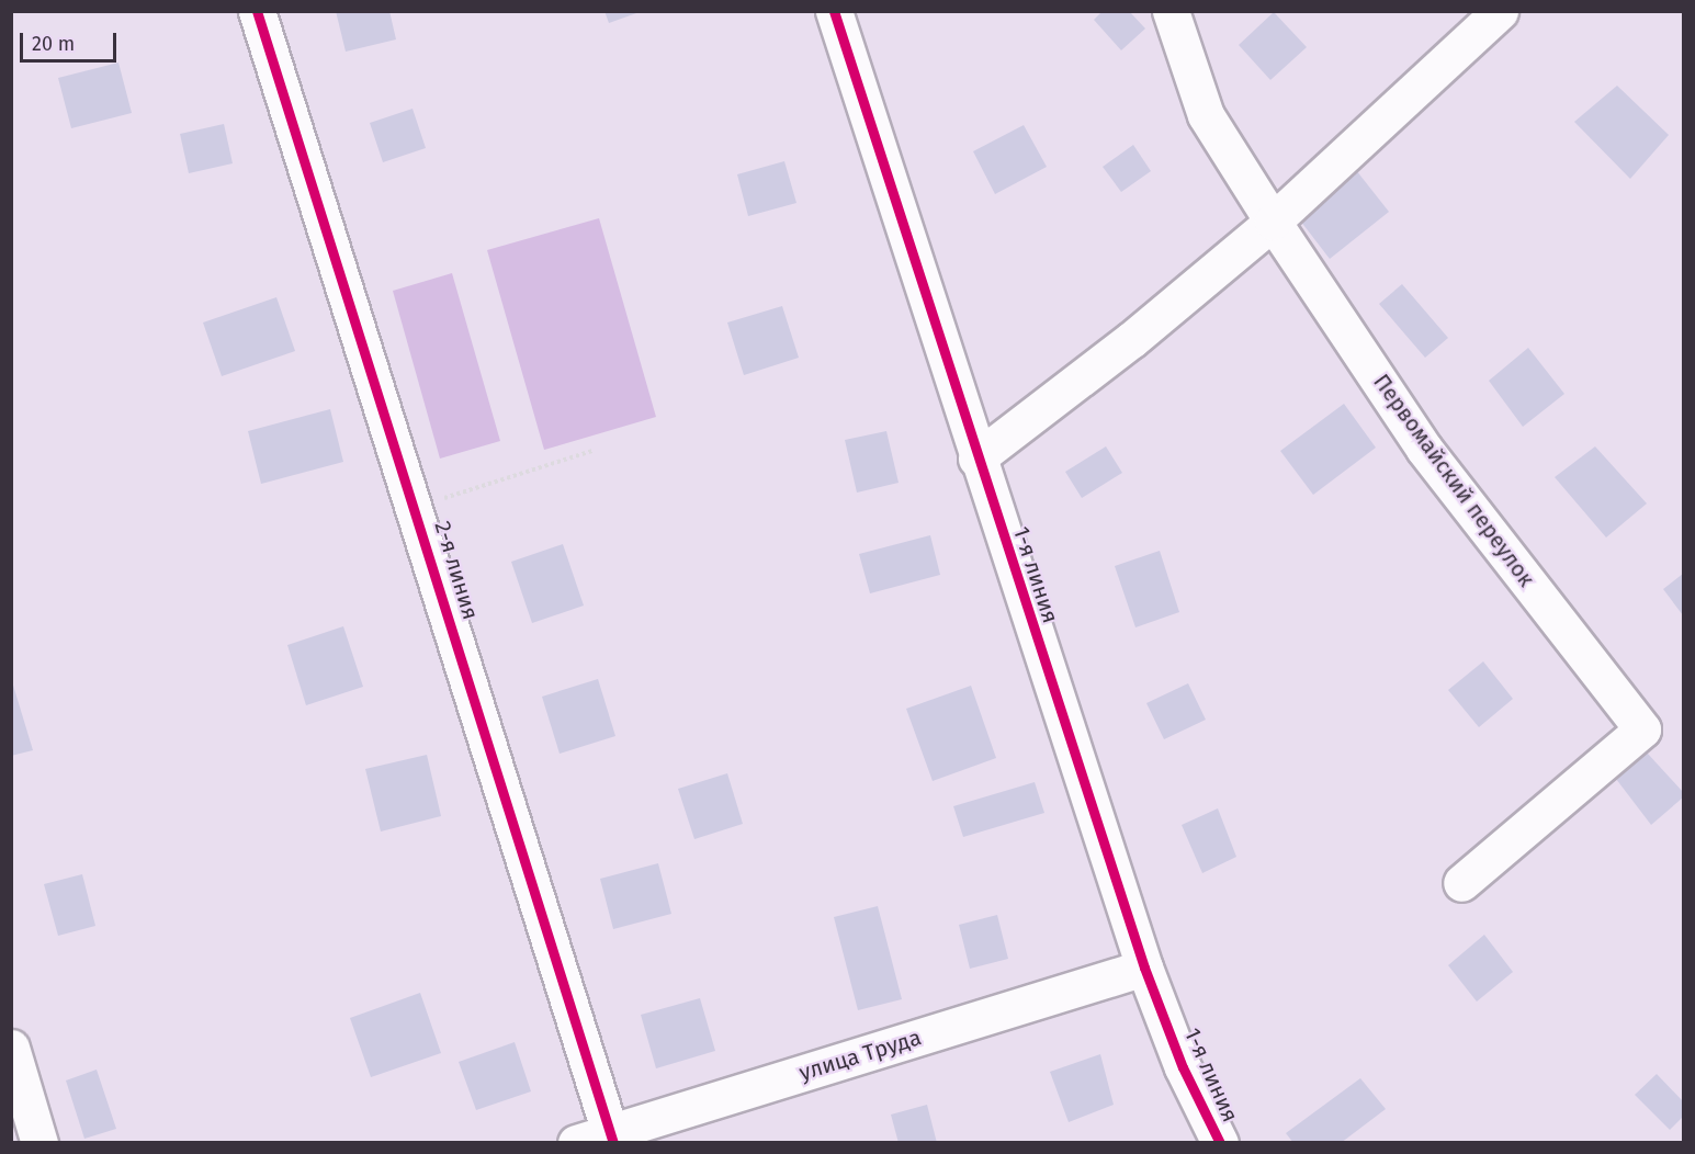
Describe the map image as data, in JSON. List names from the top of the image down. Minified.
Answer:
{"streets":{"street":["Первомайский переулок","2-я линия","1-я линия","улица Труда"]},"crossings":[["2-я линия","улица Труда"],["1-я линия","улица Труда"]],"scale_bar":"20 m"}
